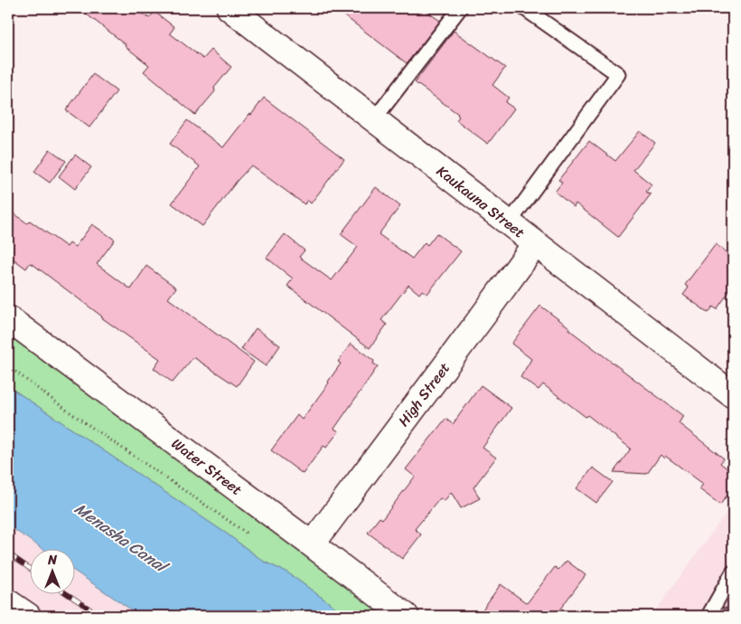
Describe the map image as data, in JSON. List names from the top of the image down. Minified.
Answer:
{"streets":{"street":["Kaukauna Street","High Street","Water Street"]},"crossings":[["Kaukauna Street","High Street"],["High Street","Water Street"]],"water":["Menasha Canal"],"north":"top"}
